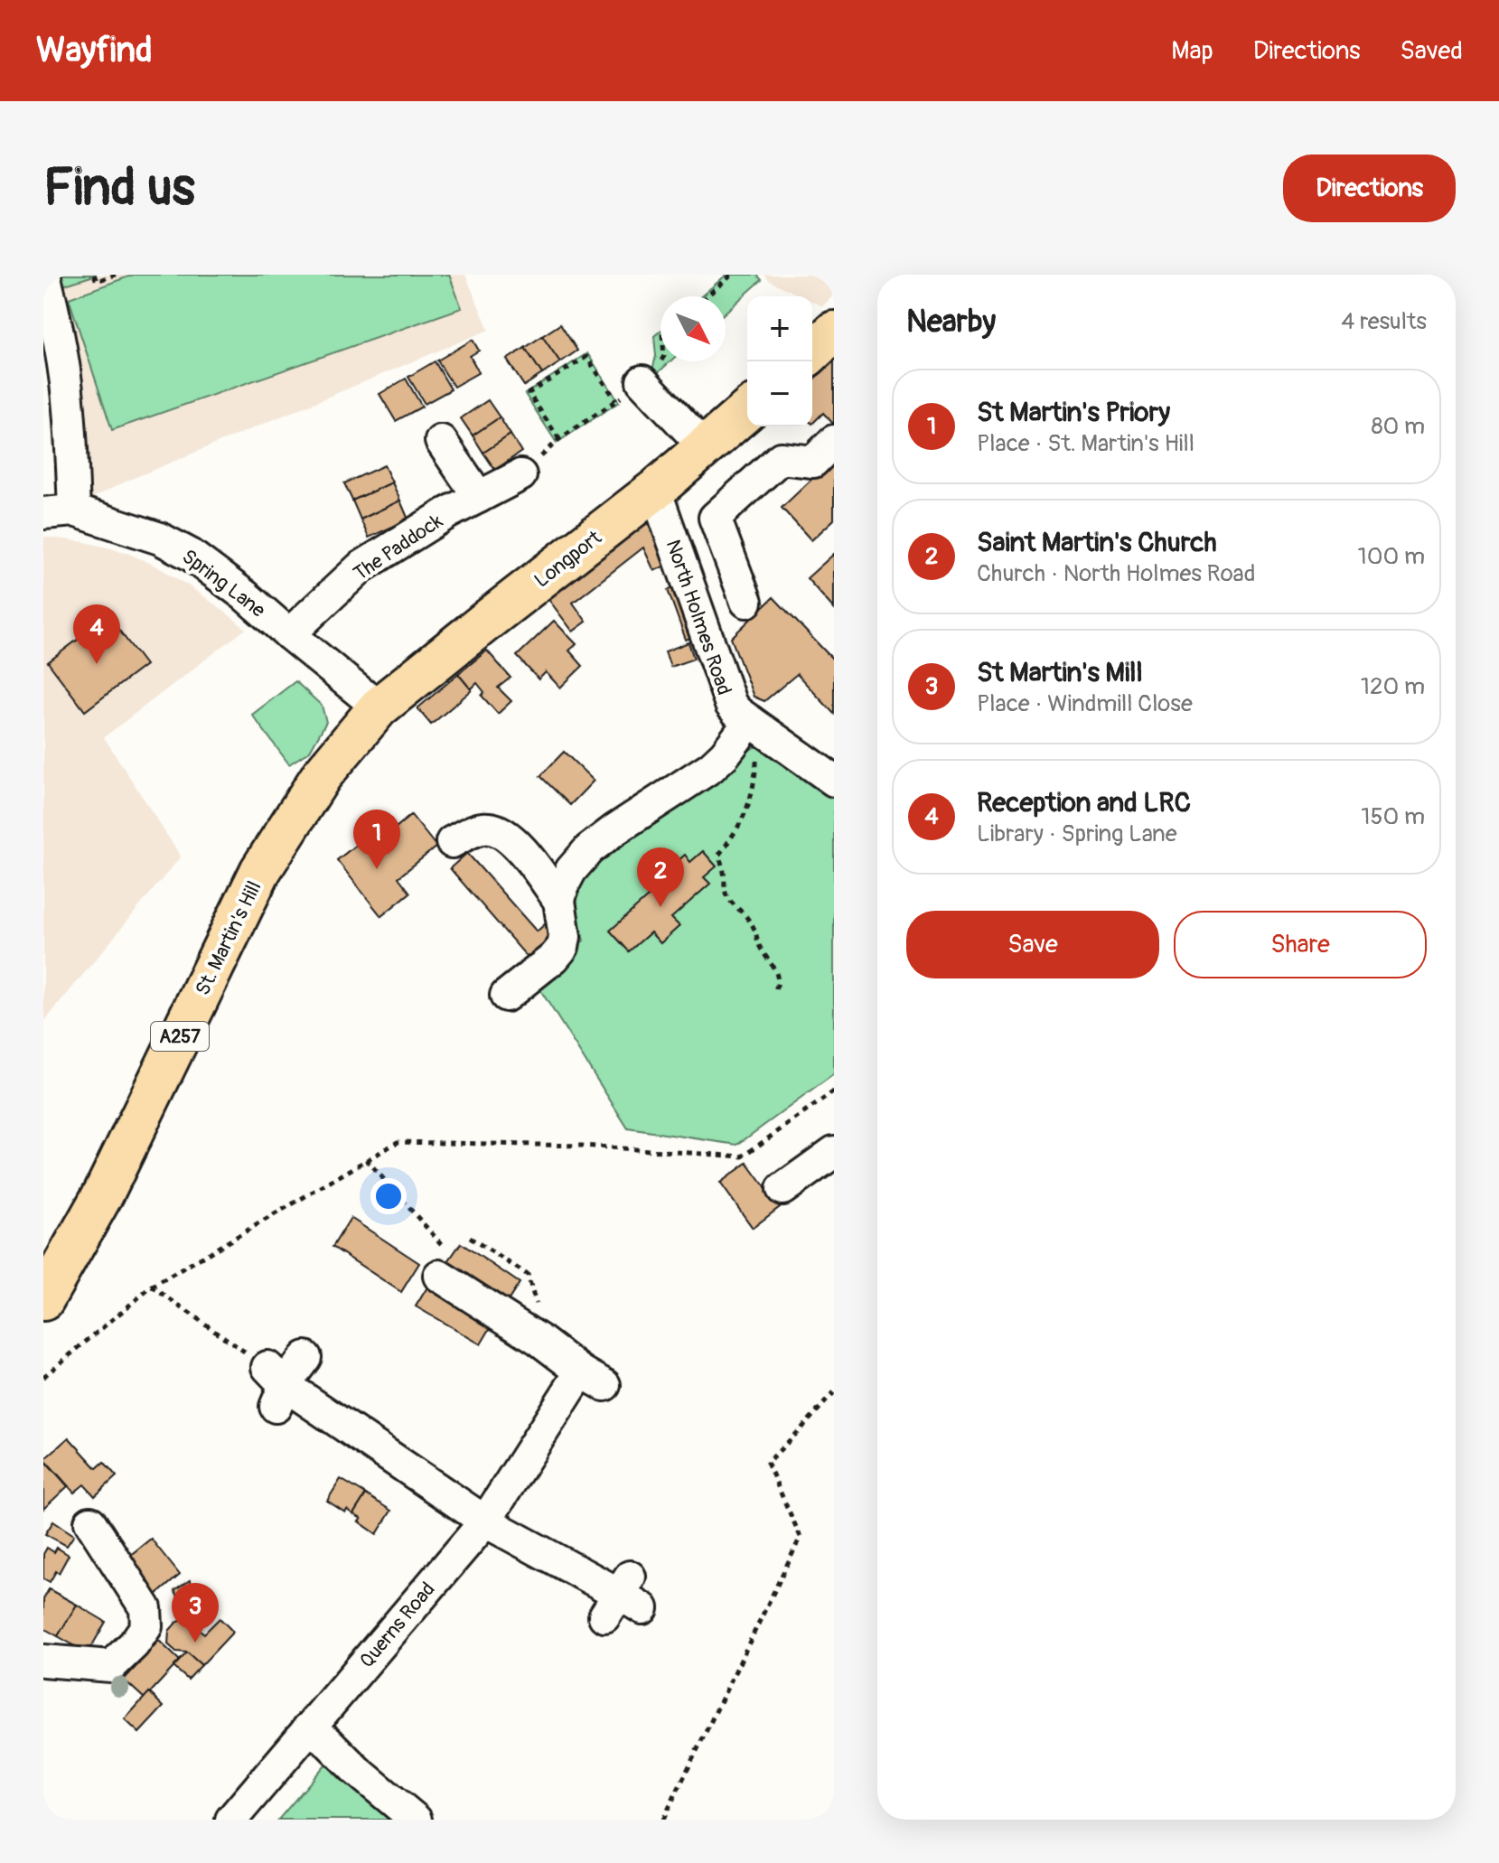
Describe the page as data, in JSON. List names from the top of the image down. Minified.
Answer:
{"streets":{"main road":["Longport","St. Martin's Hill","A257"],"street":["The Paddock","Spring Lane","North Holmes Road","Querns Road"]},"crossings":[["The Paddock","Spring Lane"],["Longport","Spring Lane"],["Longport","North Holmes Road"],["Longport","St. Martin's Hill"],["Spring Lane","St. Martin's Hill"]],"north":"bottom right","page":{"header":"Wayfind","nav":["Map","Directions","Saved"],"buttons":["Directions",["Save","Share"]],"title":"Find us","heading":["Nearby","4 results"],"map_buttons":["+","−"],"list":[{"mark":"1","name":"St Martin's Priory","note":"Place · St. Martin's Hill","value":"80 m"},{"mark":"2","name":"Saint Martin's Church","note":"Church · North Holmes Road","value":"100 m"},{"mark":"3","name":"St Martin's Mill","note":"Place · Windmill Close","value":"120 m"},{"mark":"4","name":"Reception and LRC","note":"Library · Spring Lane","value":"150 m"}],"pins":["4","1","2","3"]}}
